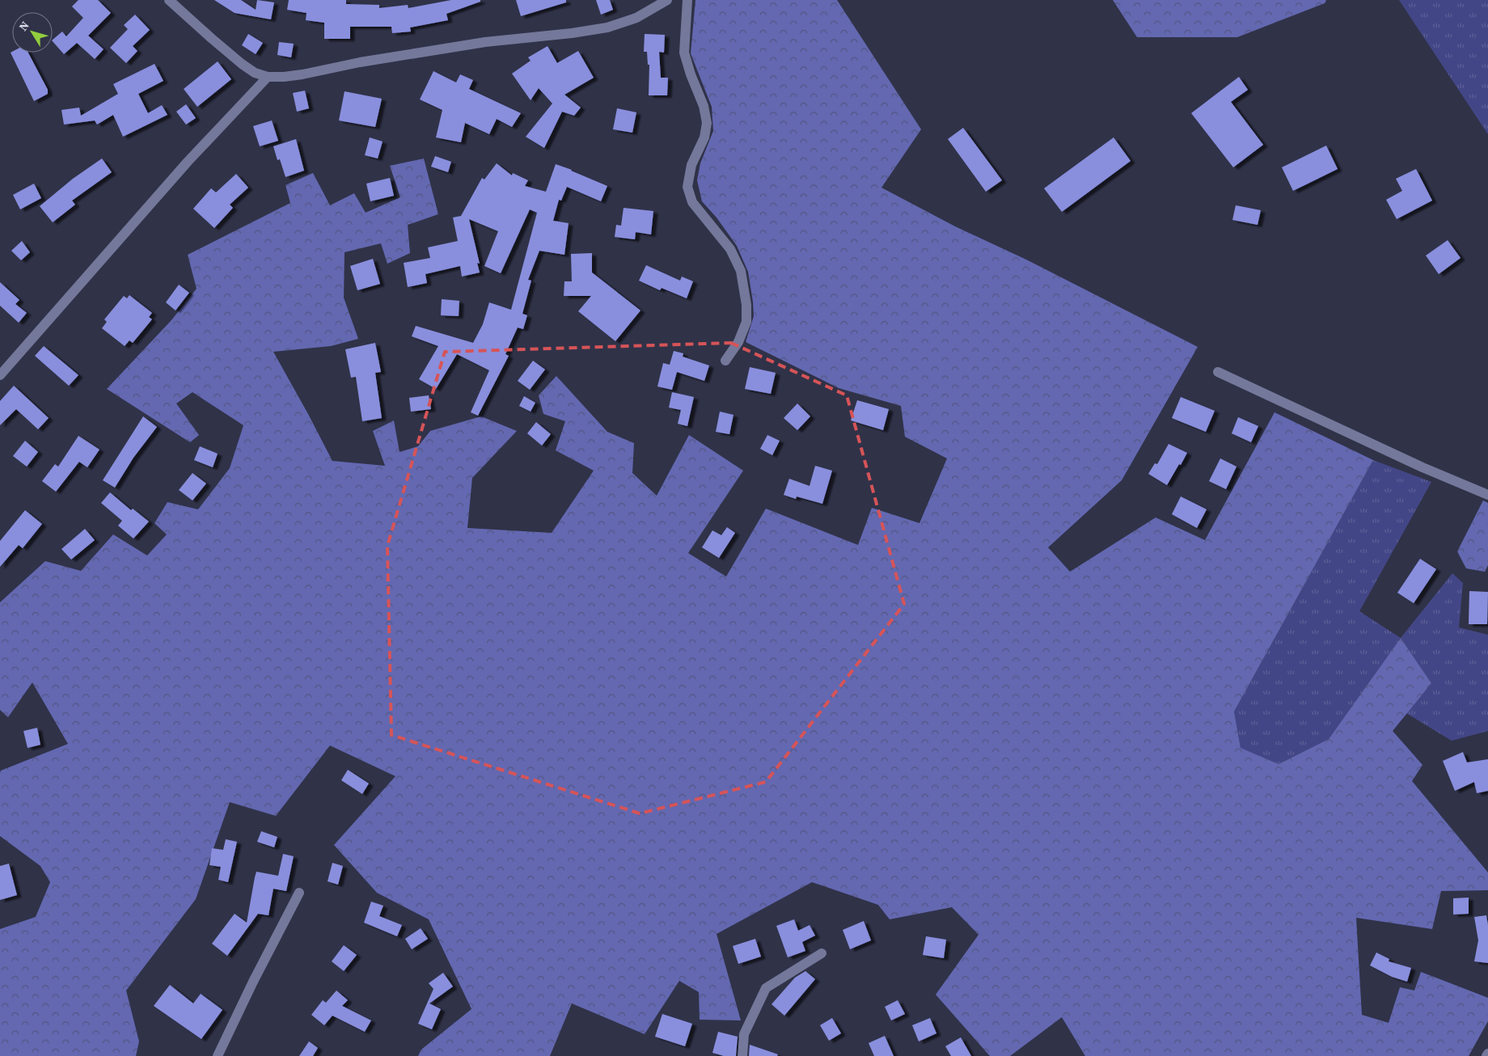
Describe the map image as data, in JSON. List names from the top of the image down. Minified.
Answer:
{"north":"top left"}
